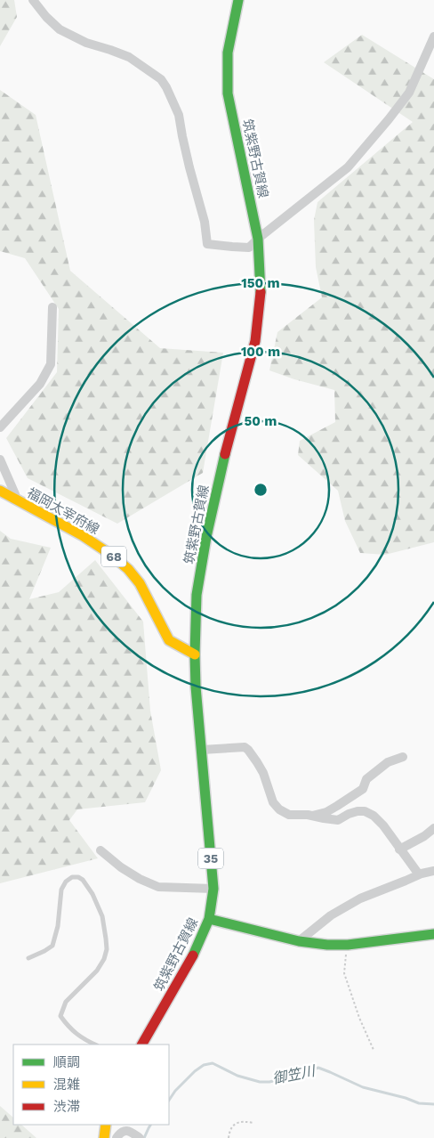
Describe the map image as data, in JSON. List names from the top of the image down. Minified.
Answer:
{"streets":{"main road":["筑紫野古賀線","福岡太宰府線","68","35"]},"crossings":[["筑紫野古賀線","福岡太宰府線"]],"water":["御笠川"],"legend":["順調","混雑","渋滞"],"rings":["150 m","100 m","50 m"]}
